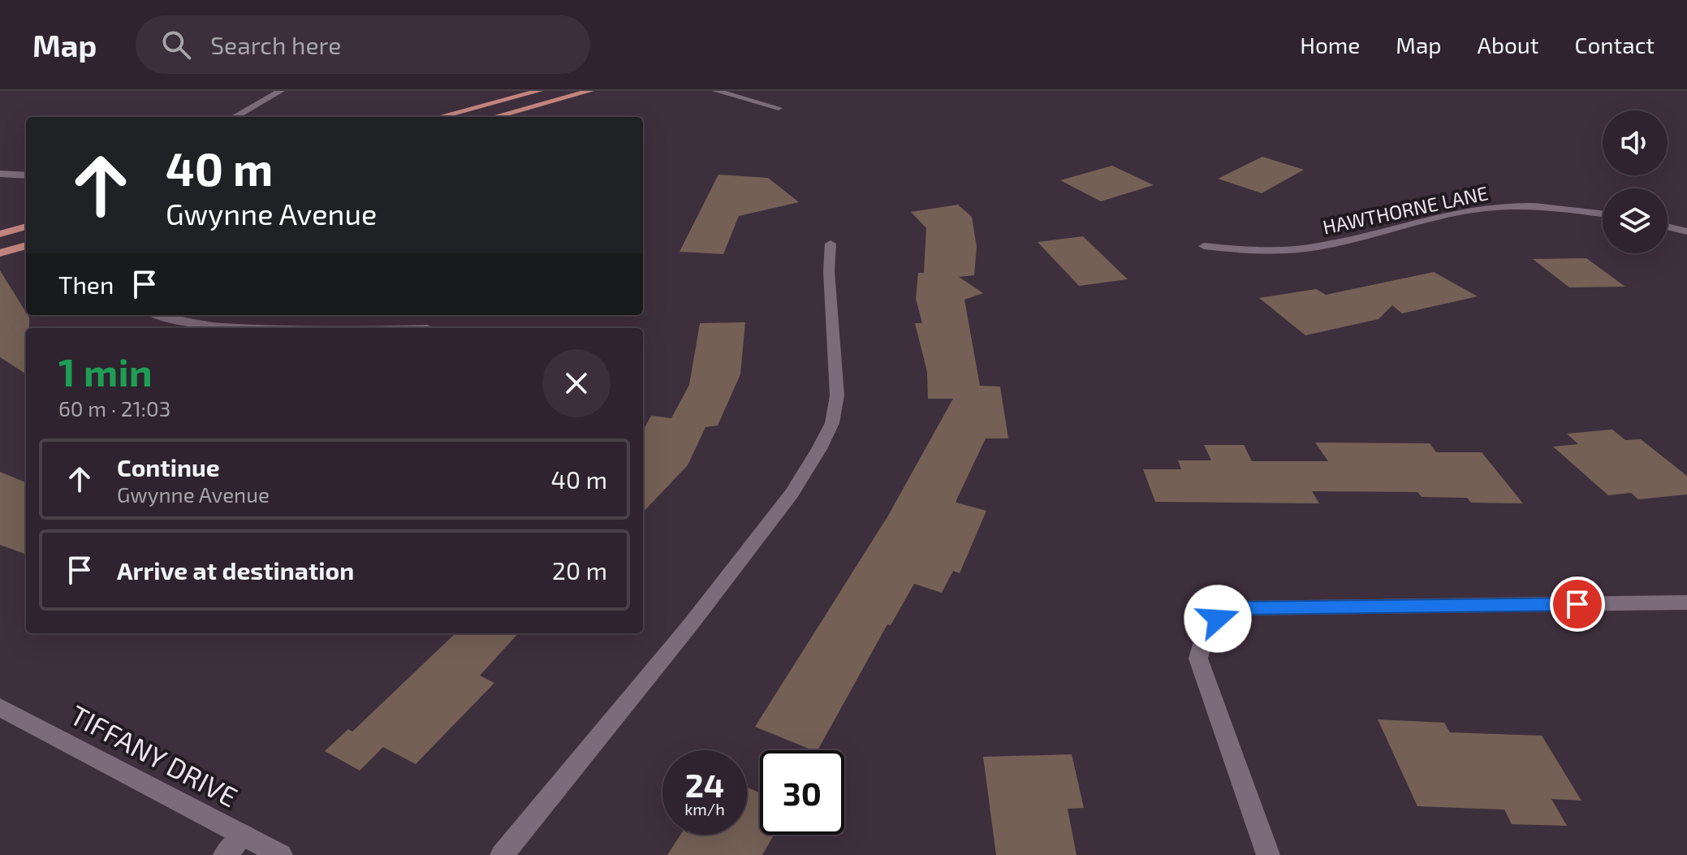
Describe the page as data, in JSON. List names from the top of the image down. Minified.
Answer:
{"streets":{"street":["HAWTHORNE LANE","TIFFANY DRIVE"]},"page":{"header":"Map","search":"Search here","nav":["Home","Map","About","Contact"],"turn":["40 m","Gwynne Avenue"],"then":"Then","heading":["1 min","60 m · 21:03"],"list":[{"name":"Continue","note":"Gwynne Avenue","value":"40 m"},{"name":"Arrive at destination","value":"20 m"}],"speed":"24 km/h","limit":"30"}}
